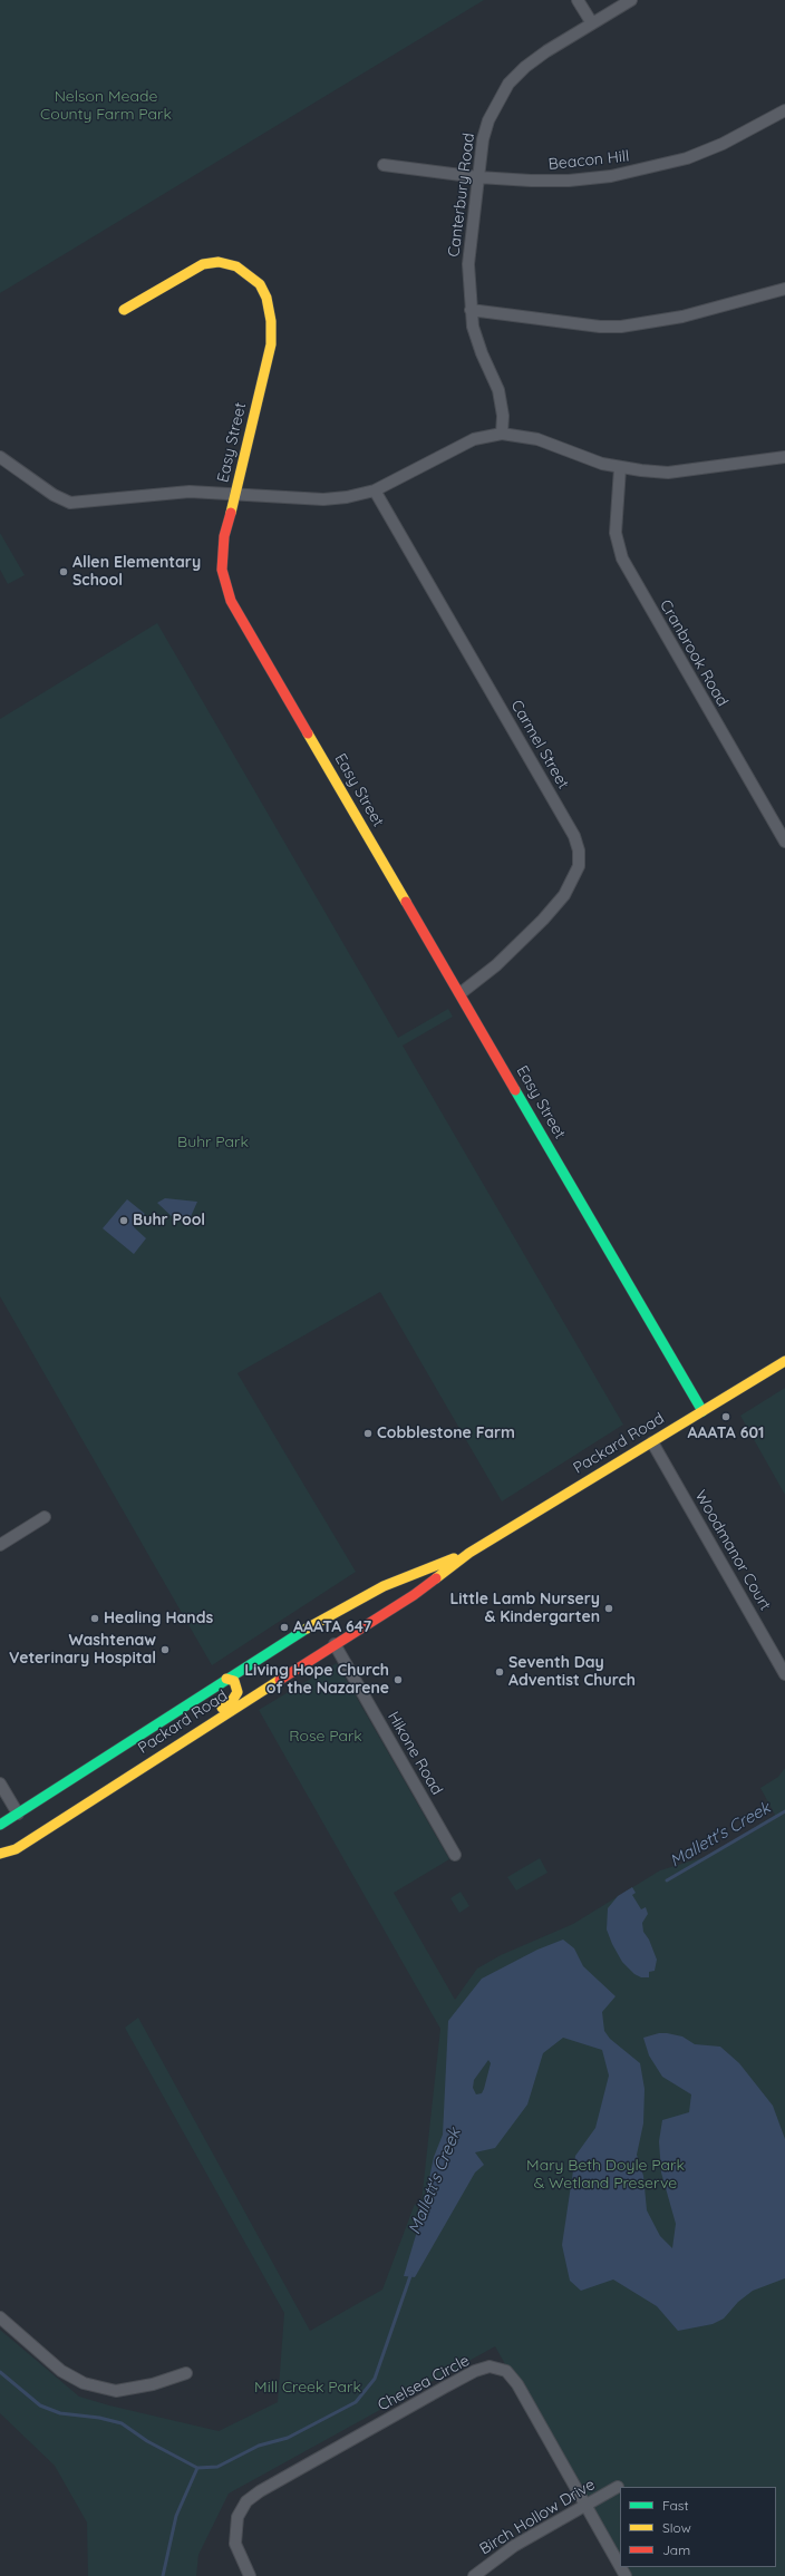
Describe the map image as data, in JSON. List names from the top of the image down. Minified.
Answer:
{"streets":{"main road":["Easy Street","Packard Road"],"street":["Beacon Hill","Canterbury Road","Cranbrook Road","Carmel Street","Woodmanor Court","Hikone Road","Chelsea Circle","Birch Hollow Drive"]},"crossings":[["Beacon Hill","Canterbury Road"],["Easy Street","Carmel Street"],["Easy Street","Packard Road"],["Packard Road","Woodmanor Court"],["Packard Road","Hikone Road"],["Chelsea Circle","Birch Hollow Drive"]],"water":["Mallett's Creek"],"parks":["Nelson Meade County Farm Park","Buhr Park","Rose Park","Mary Beth Doyle Park & Wetland Preserve","Mill Creek Park"],"places":["Allen Elementary School","Buhr Pool","AAATA 601","Cobblestone Farm","Little Lamb Nursery & Kindergarten","Healing Hands","AAATA 647","Washtenaw Veterinary Hospital","Seventh Day Adventist Church","Living Hope Church of the Nazarene"],"legend":["Fast","Slow","Jam"]}
